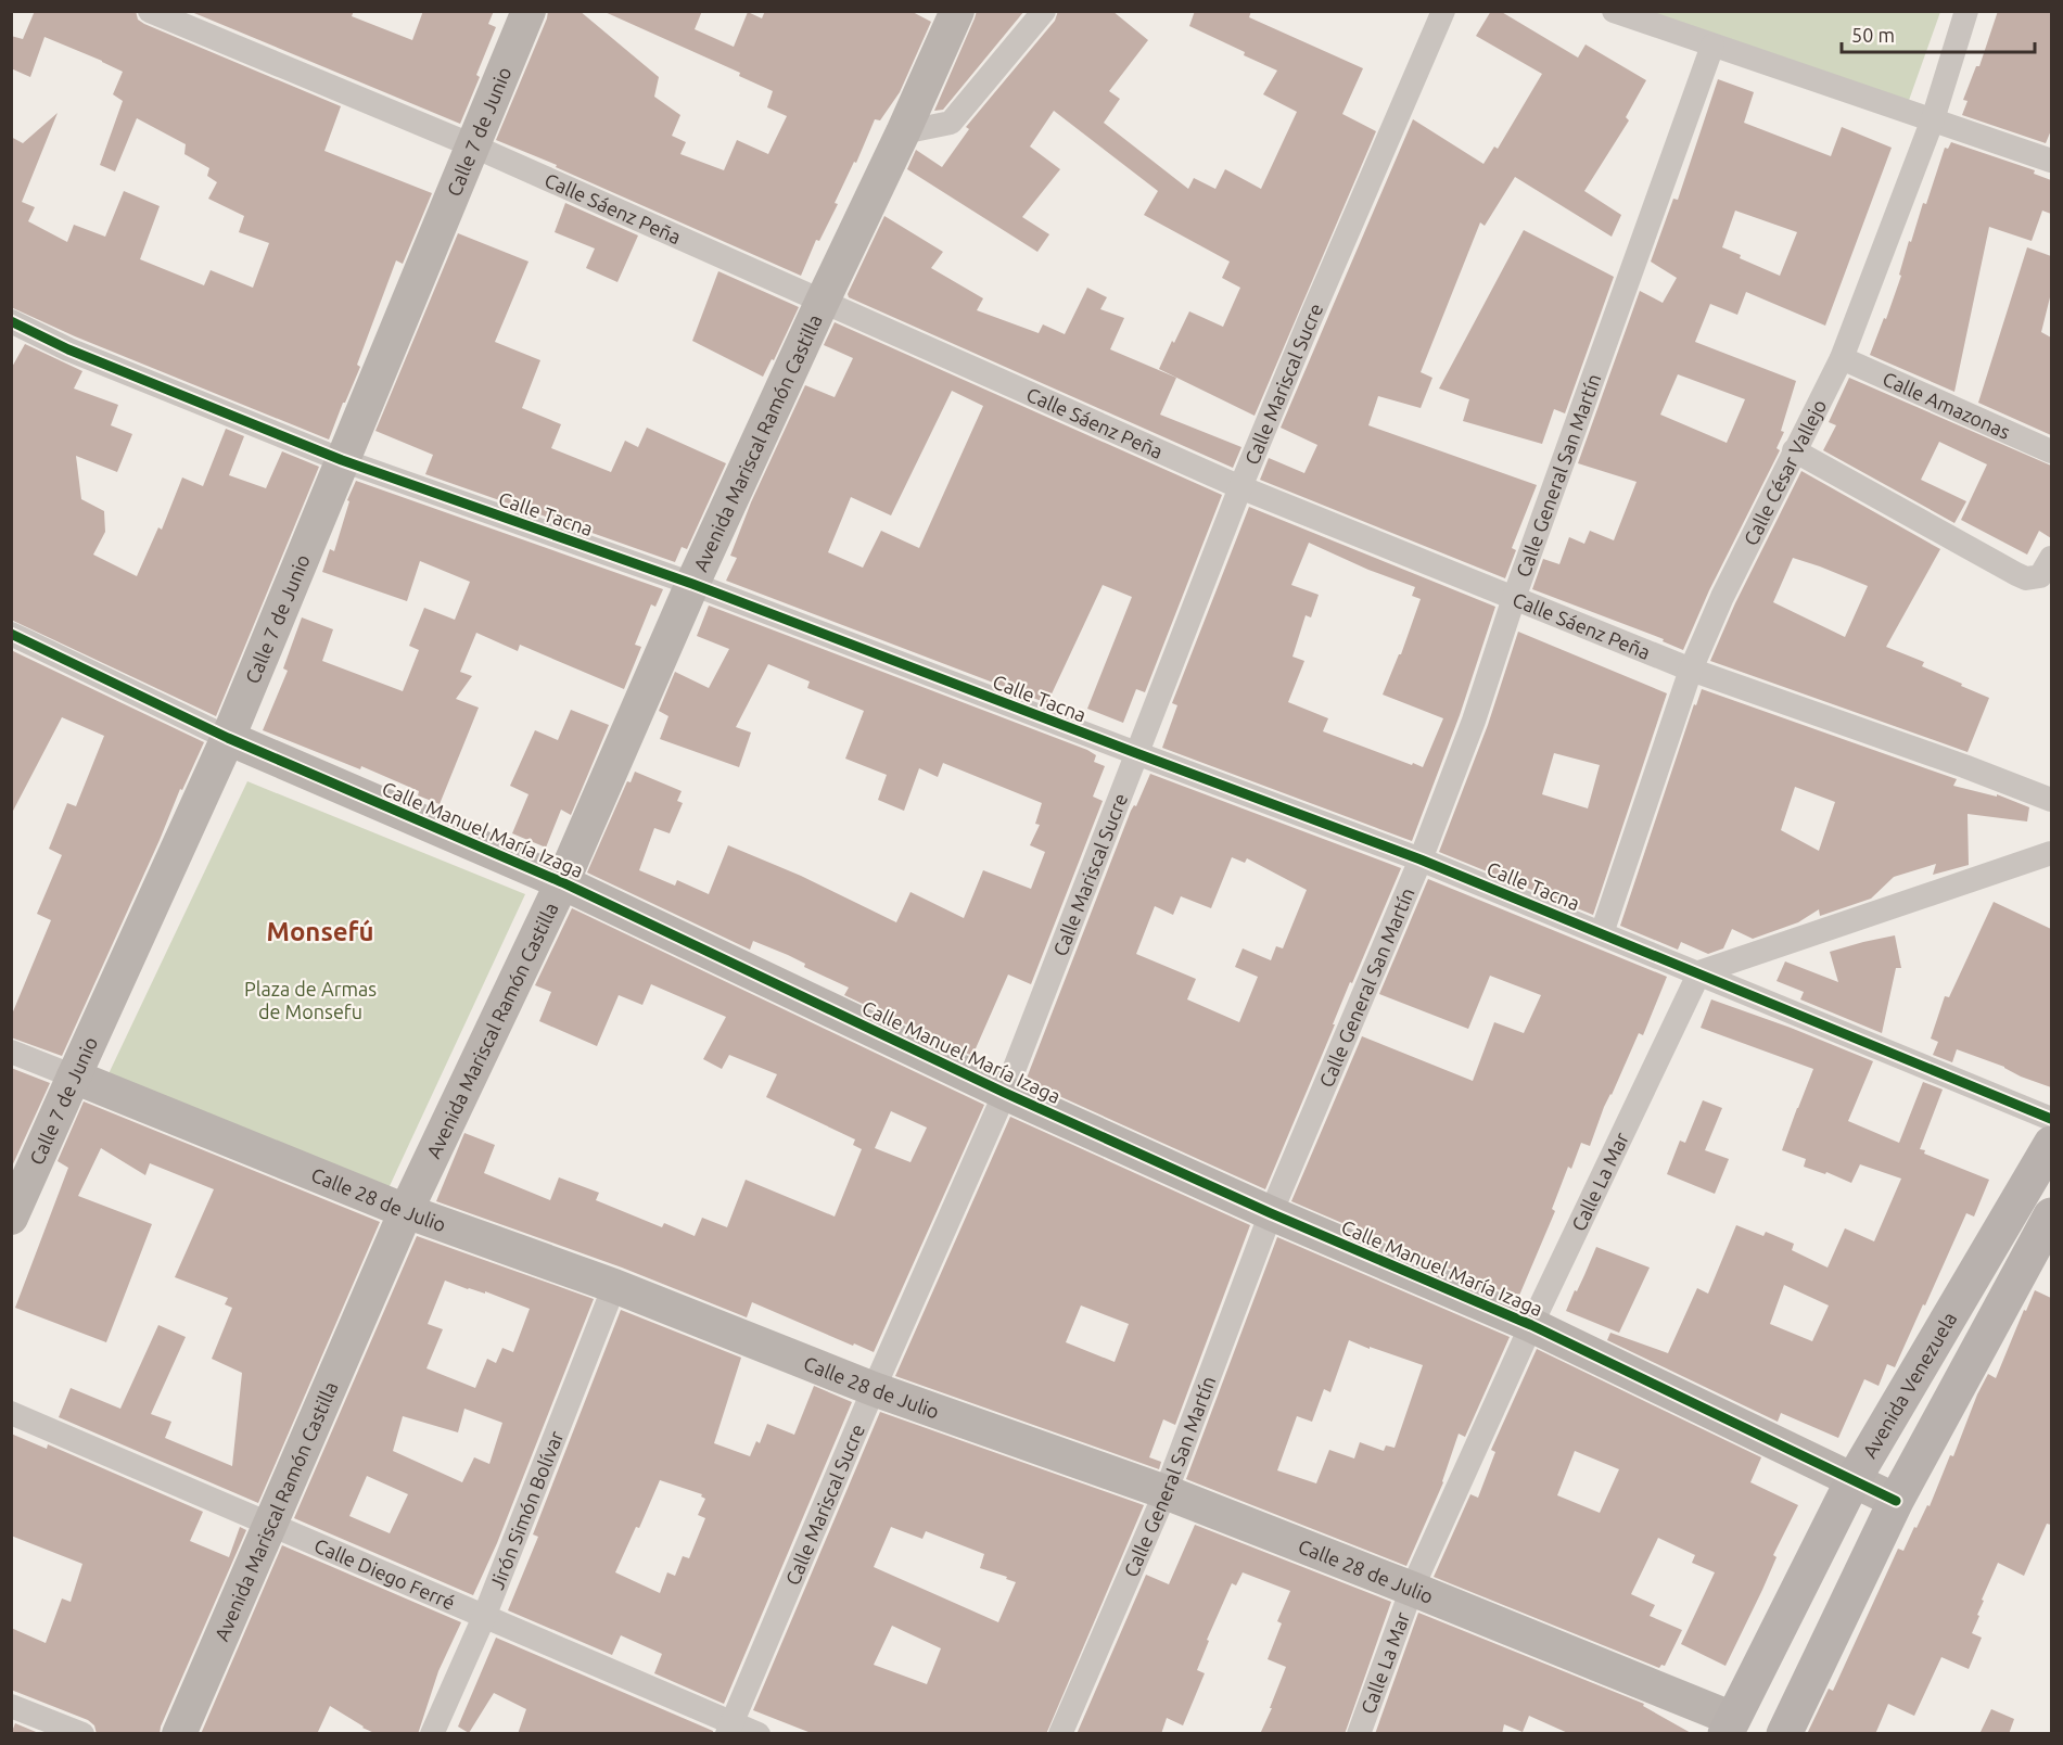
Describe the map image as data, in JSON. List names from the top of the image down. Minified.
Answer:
{"streets":{"main road":["Avenida Venezuela"],"street":["Calle 7 de Junio","Calle Sáenz Peña","Calle Mariscal Sucre","Calle Amazonas","Avenida Mariscal Ramón Castilla","Calle César Vallejo","Calle General San Martín","Calle Tacna","Calle Manuel María Izaga","Calle La Mar","Calle 28 de Julio","Jirón Simón Bolívar","Calle Diego Ferré"]},"crossings":[["Calle 7 de Junio","Calle Sáenz Peña"],["Calle 7 de Junio","Calle Tacna"],["Calle 7 de Junio","Calle Manuel María Izaga"],["Calle 7 de Junio","Calle 28 de Julio"],["Calle Sáenz Peña","Calle Mariscal Sucre"],["Calle Sáenz Peña","Avenida Mariscal Ramón Castilla"],["Calle Sáenz Peña","Calle César Vallejo"],["Calle Sáenz Peña","Calle General San Martín"],["Calle Mariscal Sucre","Calle Tacna"],["Calle Mariscal Sucre","Calle Manuel María Izaga"],["Calle Mariscal Sucre","Calle 28 de Julio"],["Calle Mariscal Sucre","Calle Diego Ferré"],["Calle Amazonas","Calle César Vallejo"],["Avenida Mariscal Ramón Castilla","Calle Tacna"],["Avenida Mariscal Ramón Castilla","Calle Manuel María Izaga"],["Avenida Mariscal Ramón Castilla","Calle 28 de Julio"],["Avenida Mariscal Ramón Castilla","Calle Diego Ferré"],["Calle César Vallejo","Calle Tacna"],["Calle General San Martín","Calle Tacna"],["Calle General San Martín","Calle Manuel María Izaga"],["Calle General San Martín","Calle 28 de Julio"],["Calle Tacna","Calle La Mar"],["Calle Manuel María Izaga","Calle La Mar"],["Calle Manuel María Izaga","Avenida Venezuela"],["Calle La Mar","Calle 28 de Julio"],["Calle 28 de Julio","Avenida Venezuela"],["Calle 28 de Julio","Jirón Simón Bolívar"],["Jirón Simón Bolívar","Calle Diego Ferré"]],"districts":["Monsefú"],"parks":["Plaza de Armas de Monsefu"],"scale_bar":"50 m"}
